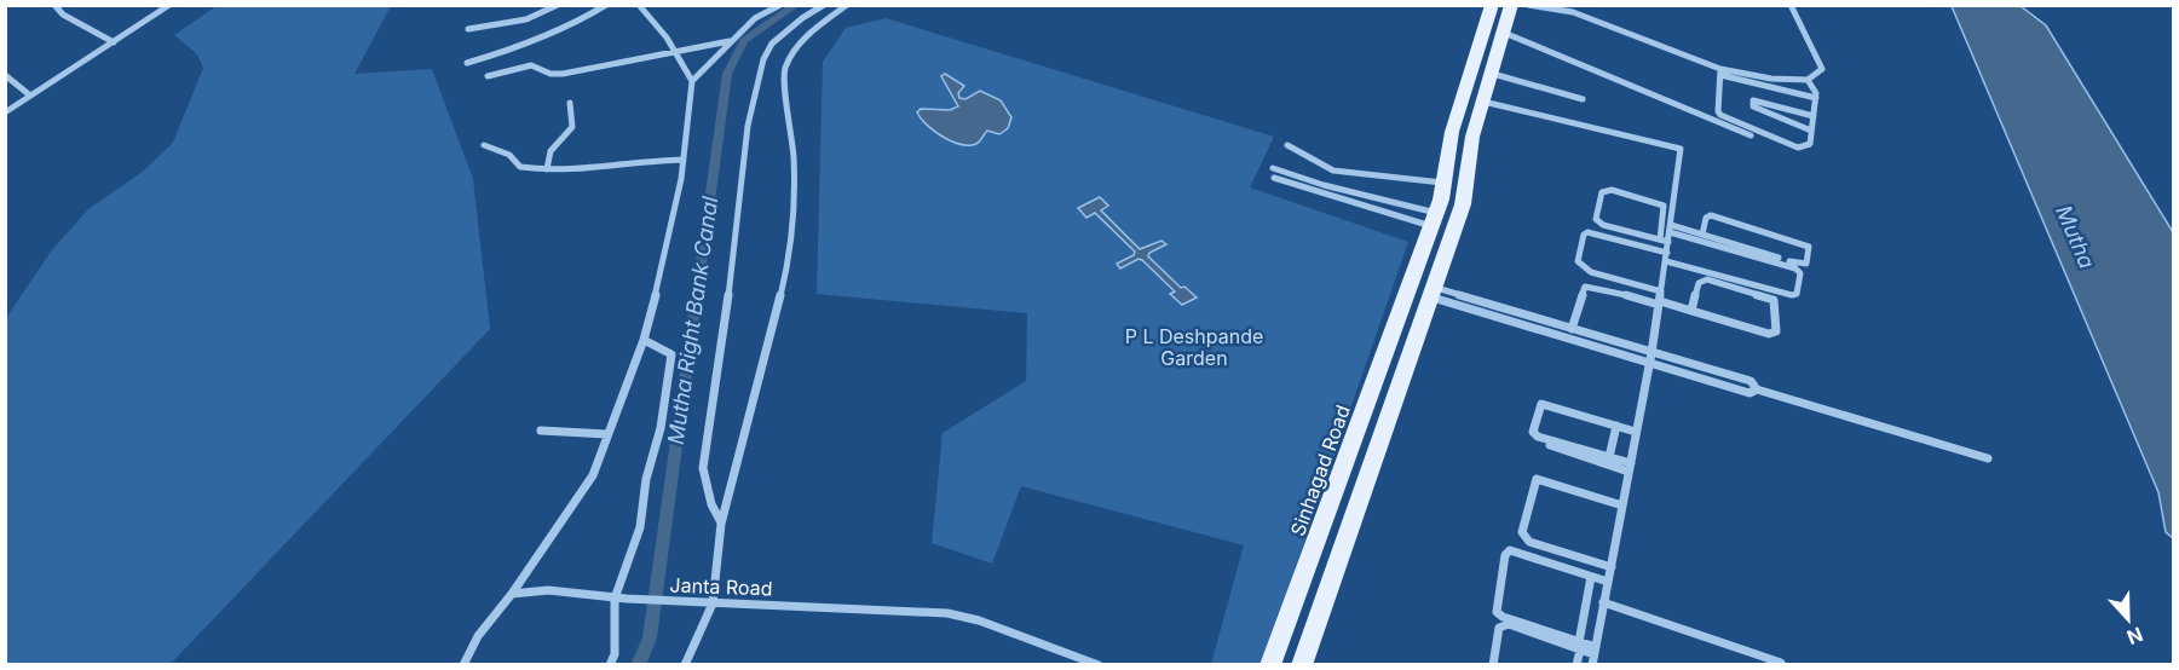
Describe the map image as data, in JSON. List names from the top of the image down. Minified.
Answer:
{"streets":{"main road":["Sinhagad Road"],"street":["Janta Road"]},"water":["Mutha","Mutha Right Bank Canal"],"parks":["P L Deshpande Garden"],"north":"bottom"}
